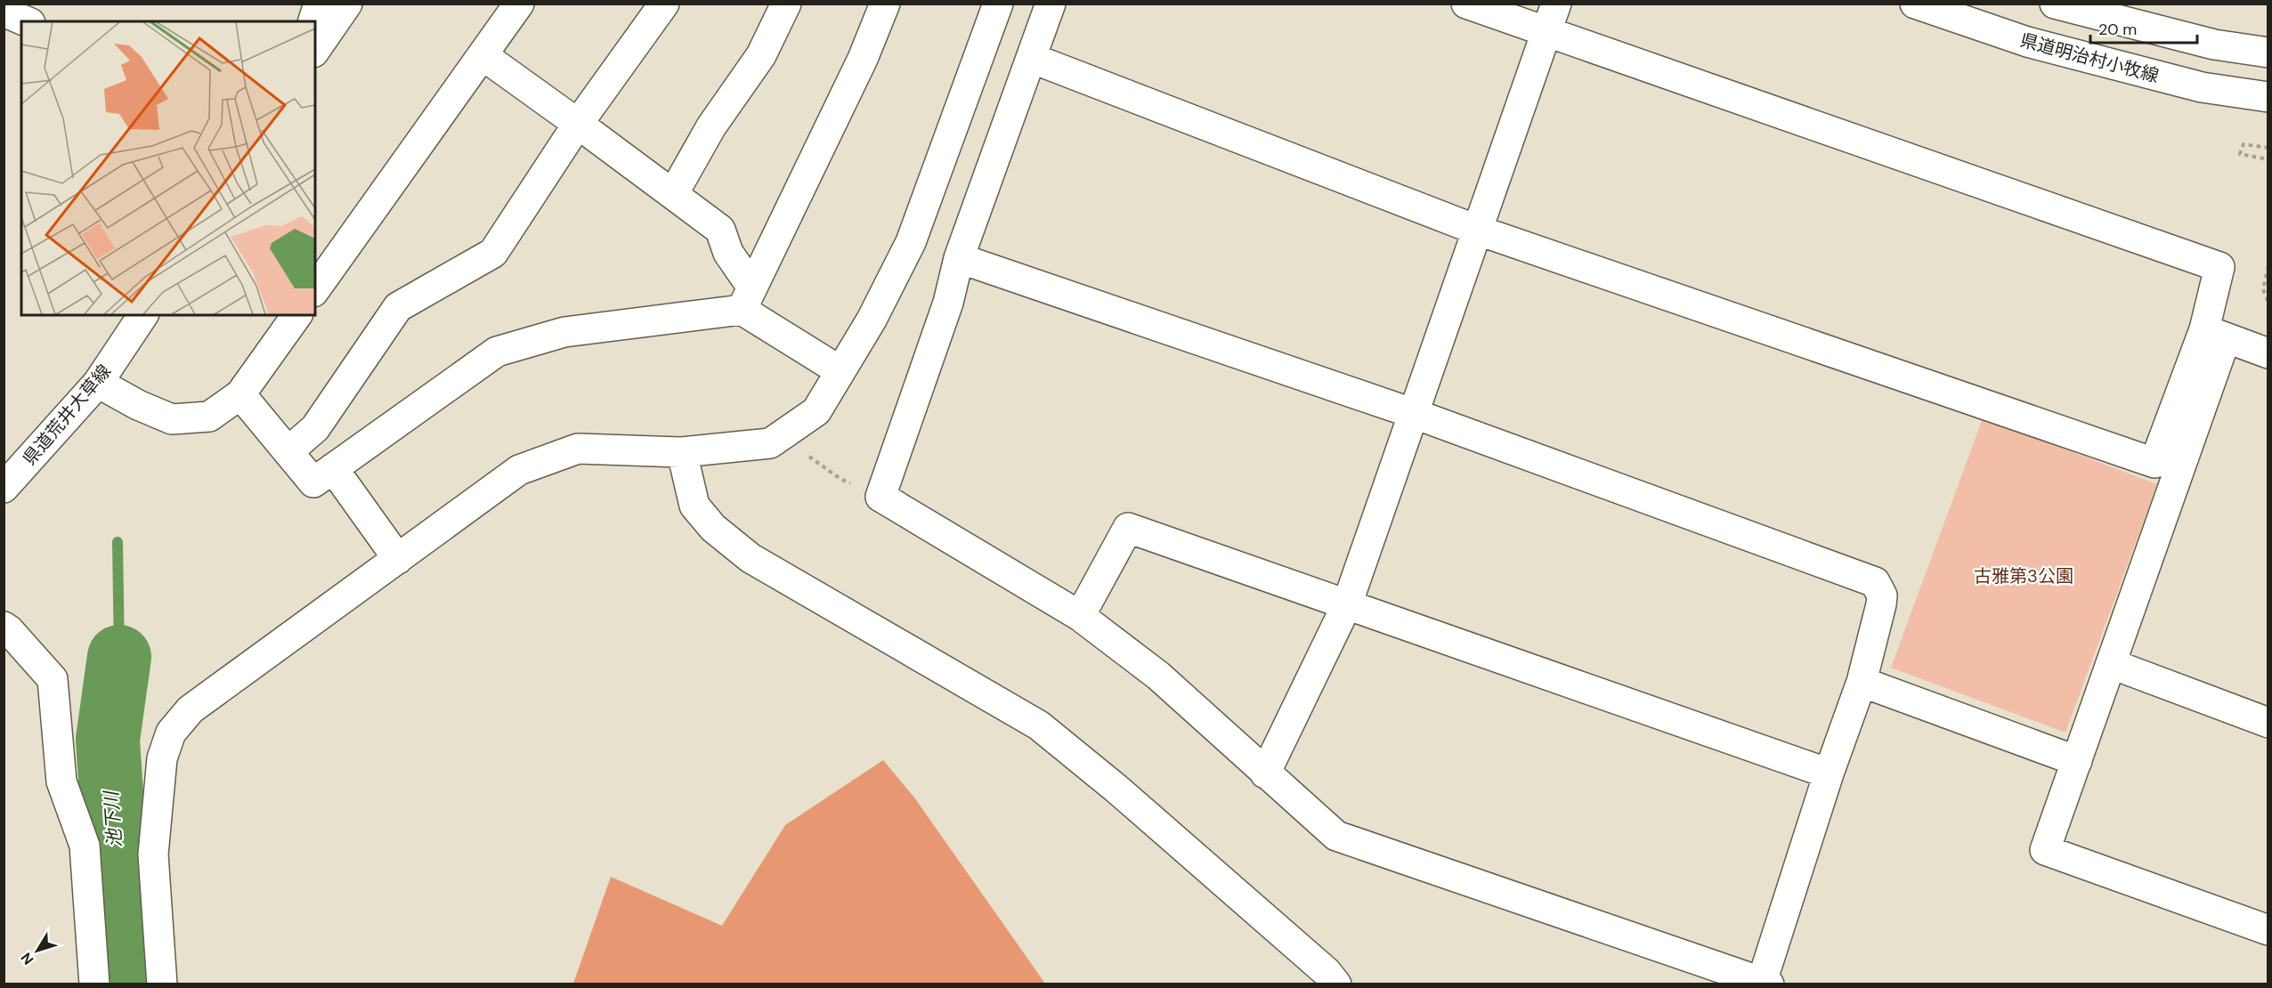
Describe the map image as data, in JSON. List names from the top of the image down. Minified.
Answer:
{"streets":{"street":["県道明治村小牧線","県道荒井大草線"]},"water":["池下川"],"parks":["古雅第3公園"],"scale_bar":"20 m","north":"bottom left"}
